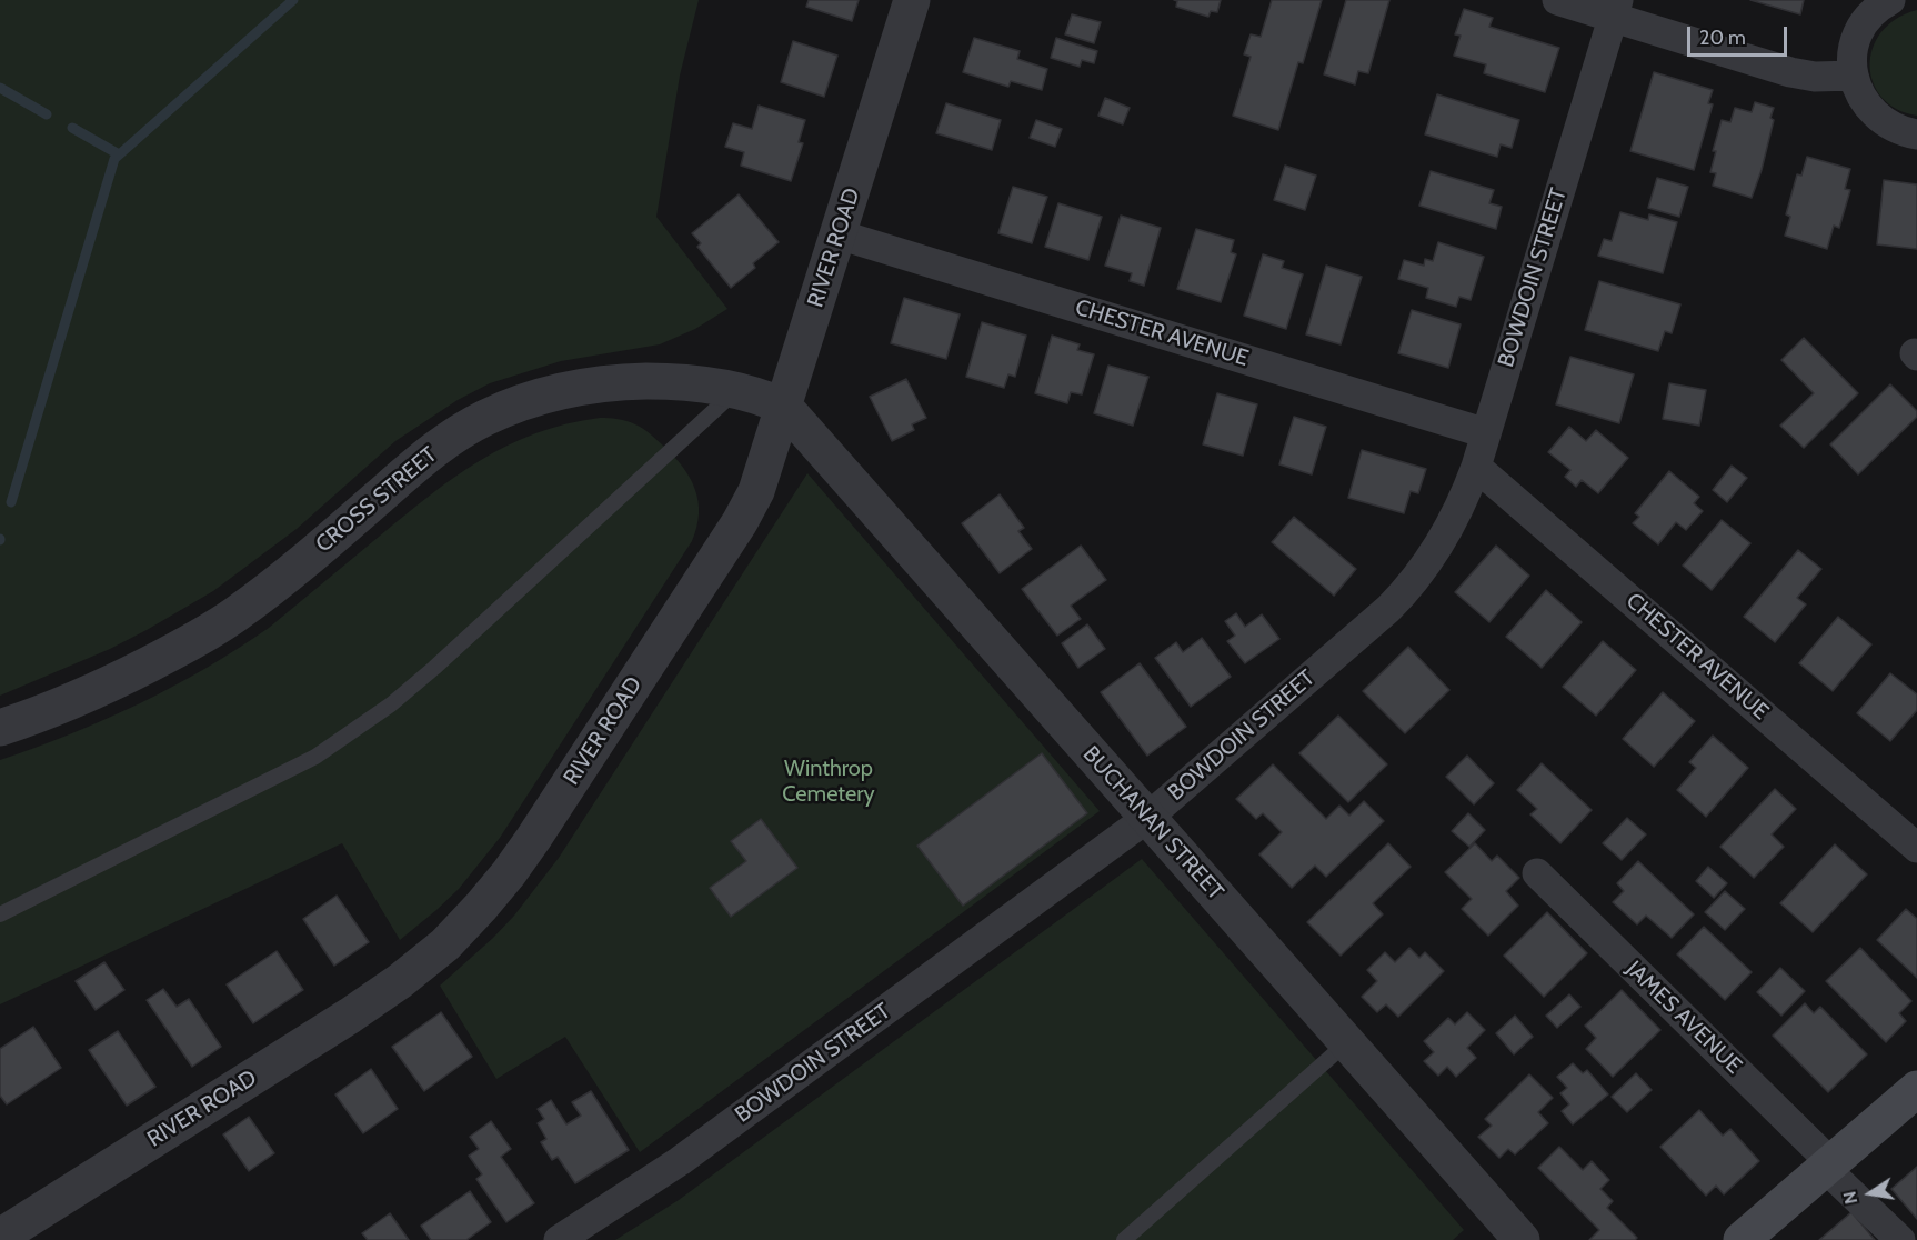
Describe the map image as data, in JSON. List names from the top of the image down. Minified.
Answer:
{"streets":{"street":["RIVER ROAD","BOWDOIN STREET","CHESTER AVENUE","CROSS STREET","BUCHANAN STREET","JAMES AVENUE"]},"crossings":[["RIVER ROAD","CHESTER AVENUE"],["RIVER ROAD","CROSS STREET"],["RIVER ROAD","BUCHANAN STREET"],["BOWDOIN STREET","CHESTER AVENUE"],["BOWDOIN STREET","BUCHANAN STREET"],["CROSS STREET","BUCHANAN STREET"]],"parks":["Winthrop Cemetery"],"scale_bar":"20 m","north":"left"}
